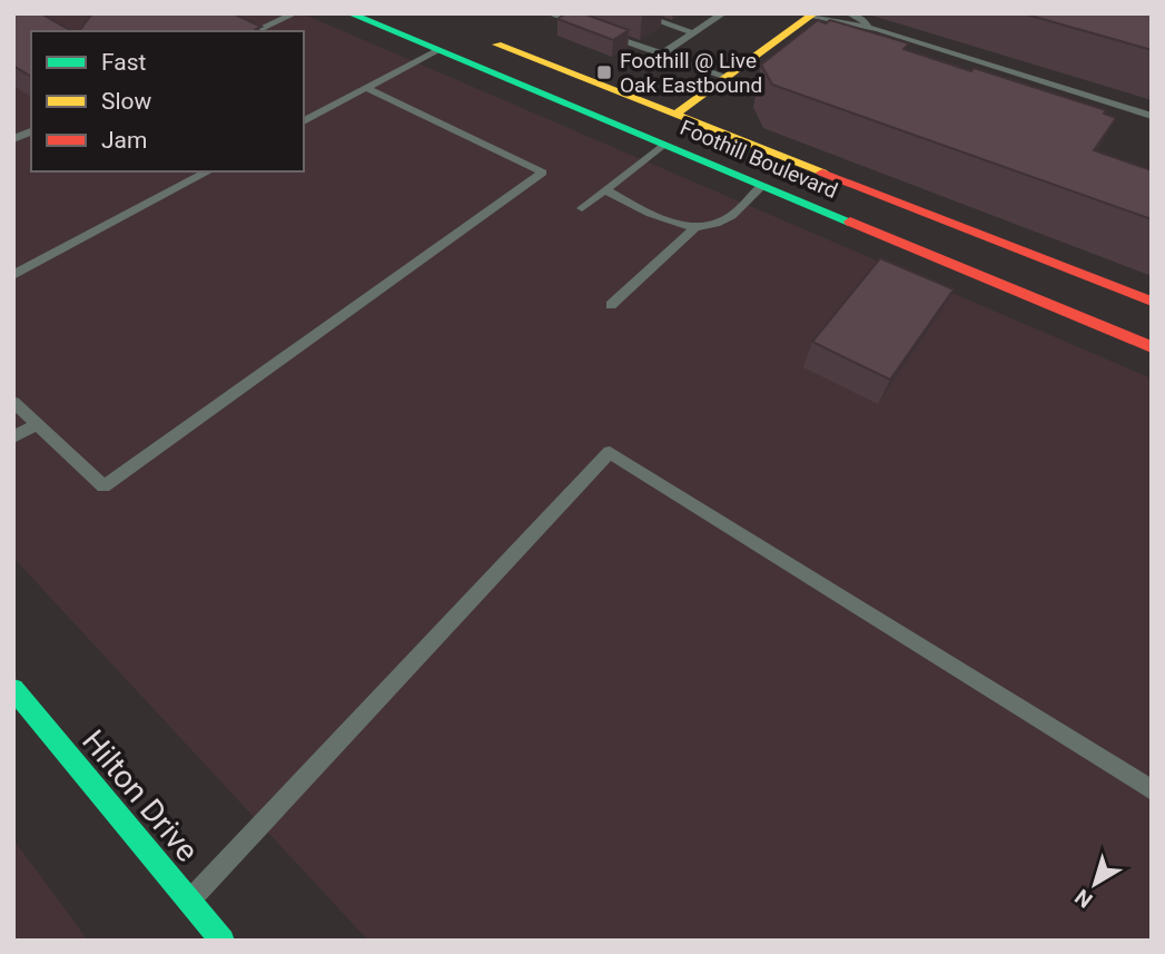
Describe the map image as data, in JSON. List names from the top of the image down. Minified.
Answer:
{"streets":{"main road":["Foothill Boulevard","Hilton Drive"]},"places":{"transit":["Foothill @ Live Oak Eastbound"]},"legend":["Fast","Slow","Jam"],"north":"bottom left"}
